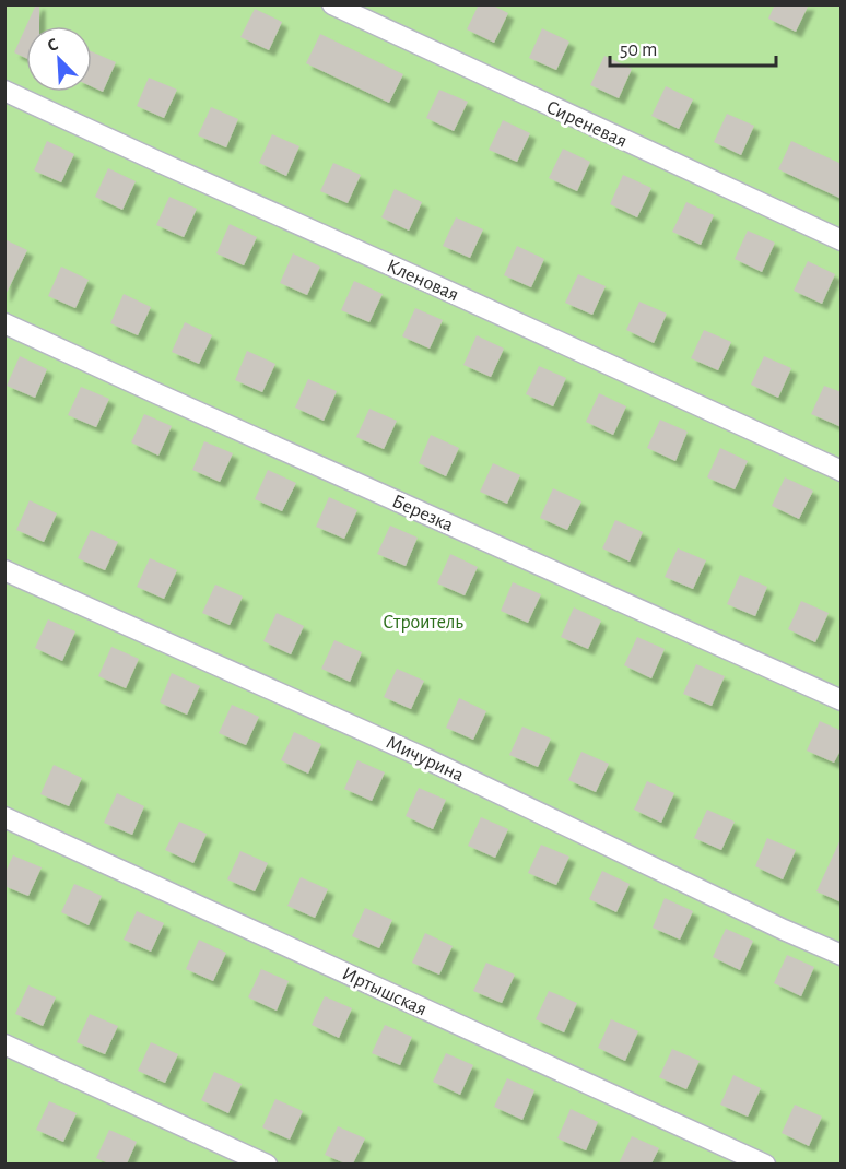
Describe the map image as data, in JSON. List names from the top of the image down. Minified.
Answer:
{"streets":{"street":["Сиреневая","Кленовая","Березка","Мичурина","Иртышская"]},"parks":["Строитель"],"scale_bar":"50 m","north":"top left"}
